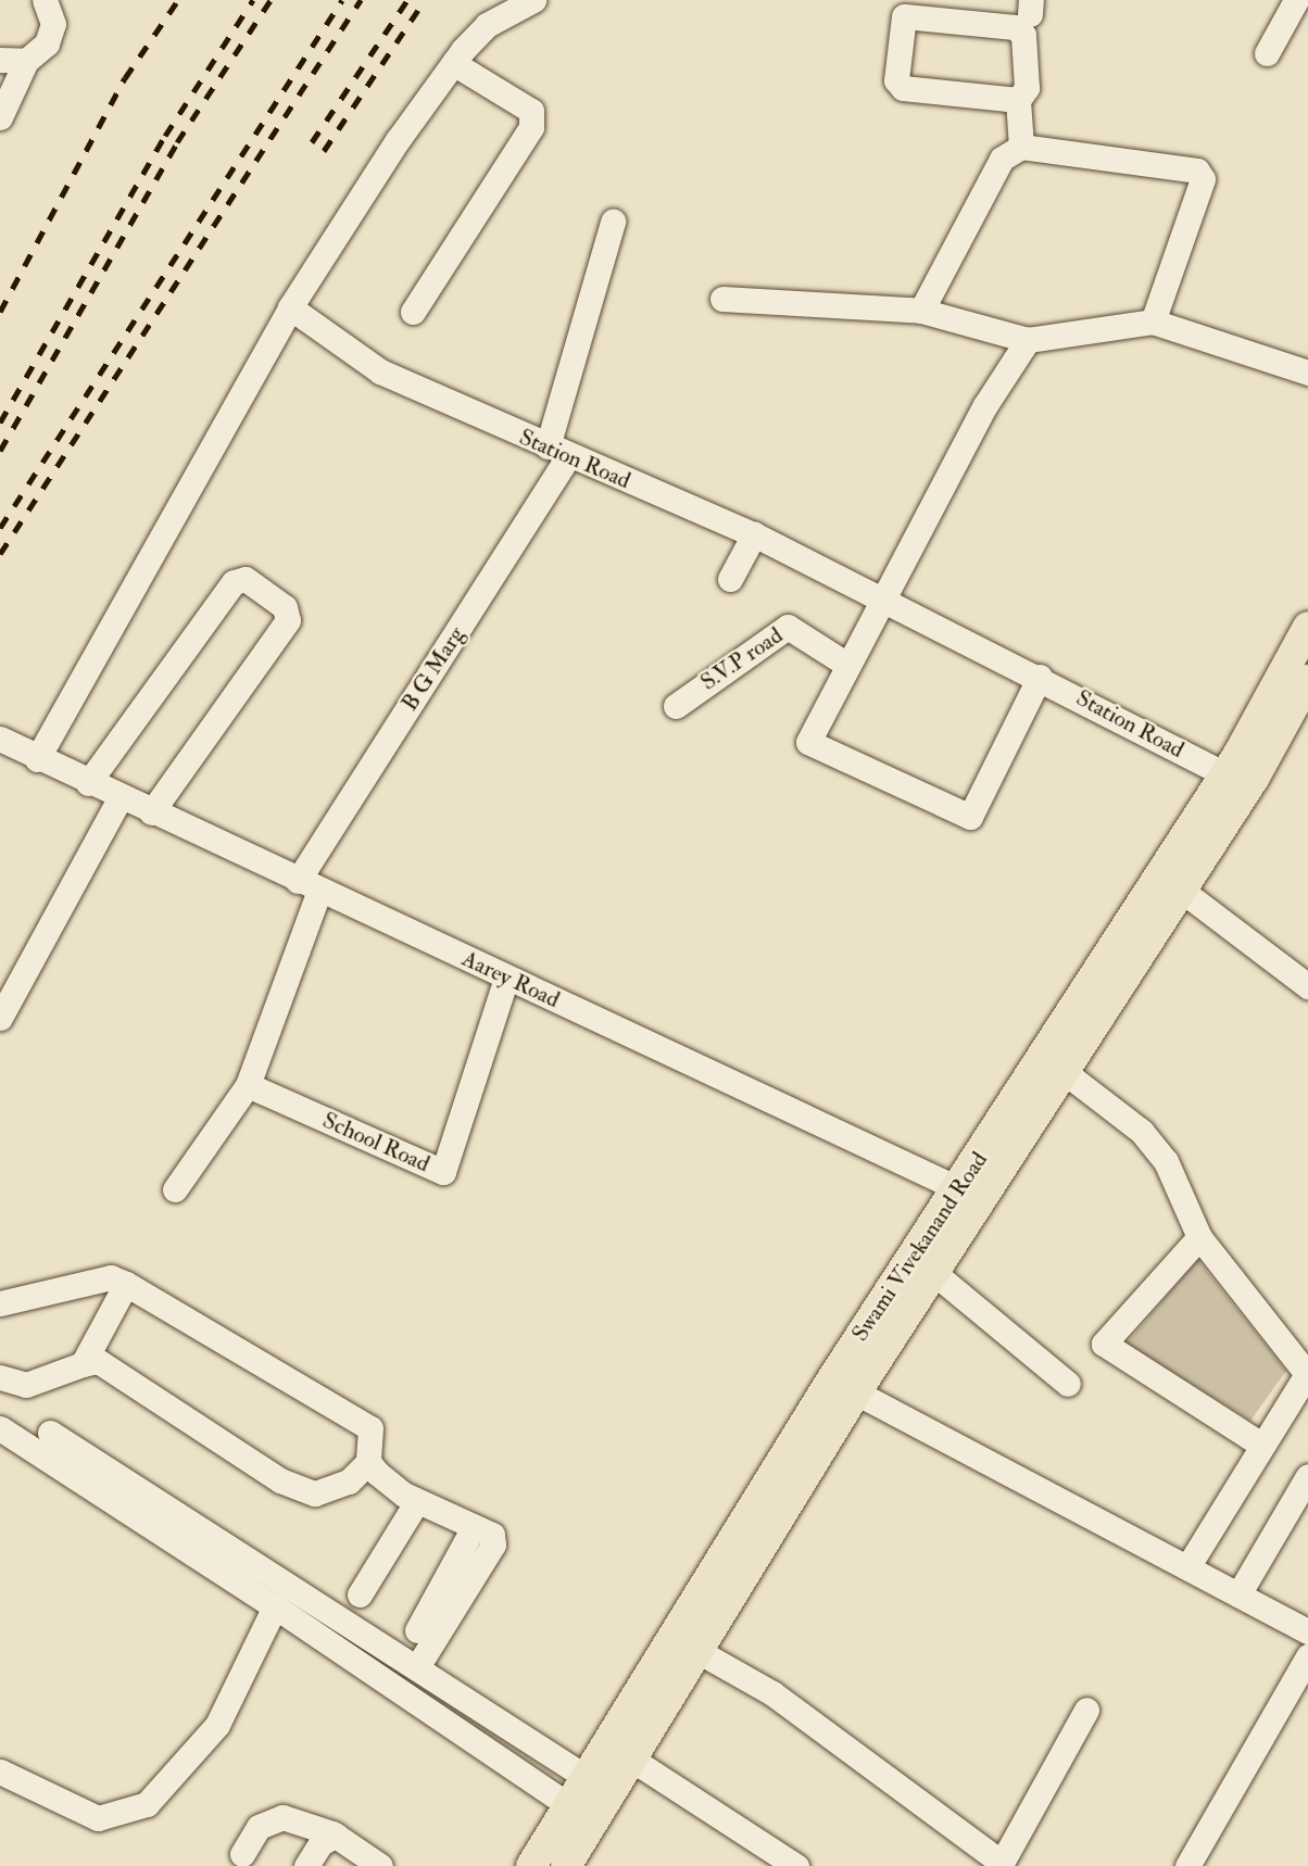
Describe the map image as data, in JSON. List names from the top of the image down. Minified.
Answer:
{"streets":{"main road":["Swami Vivekanand Road"],"street":["Station Road","S.V.P road","B G Marg","Aarey Road","School Road"]},"crossings":[["Station Road","B G Marg"],["Station Road","Swami Vivekanand Road"],["B G Marg","Aarey Road"],["B G Marg","School Road"],["Aarey Road","School Road"],["Aarey Road","Swami Vivekanand Road"]]}
